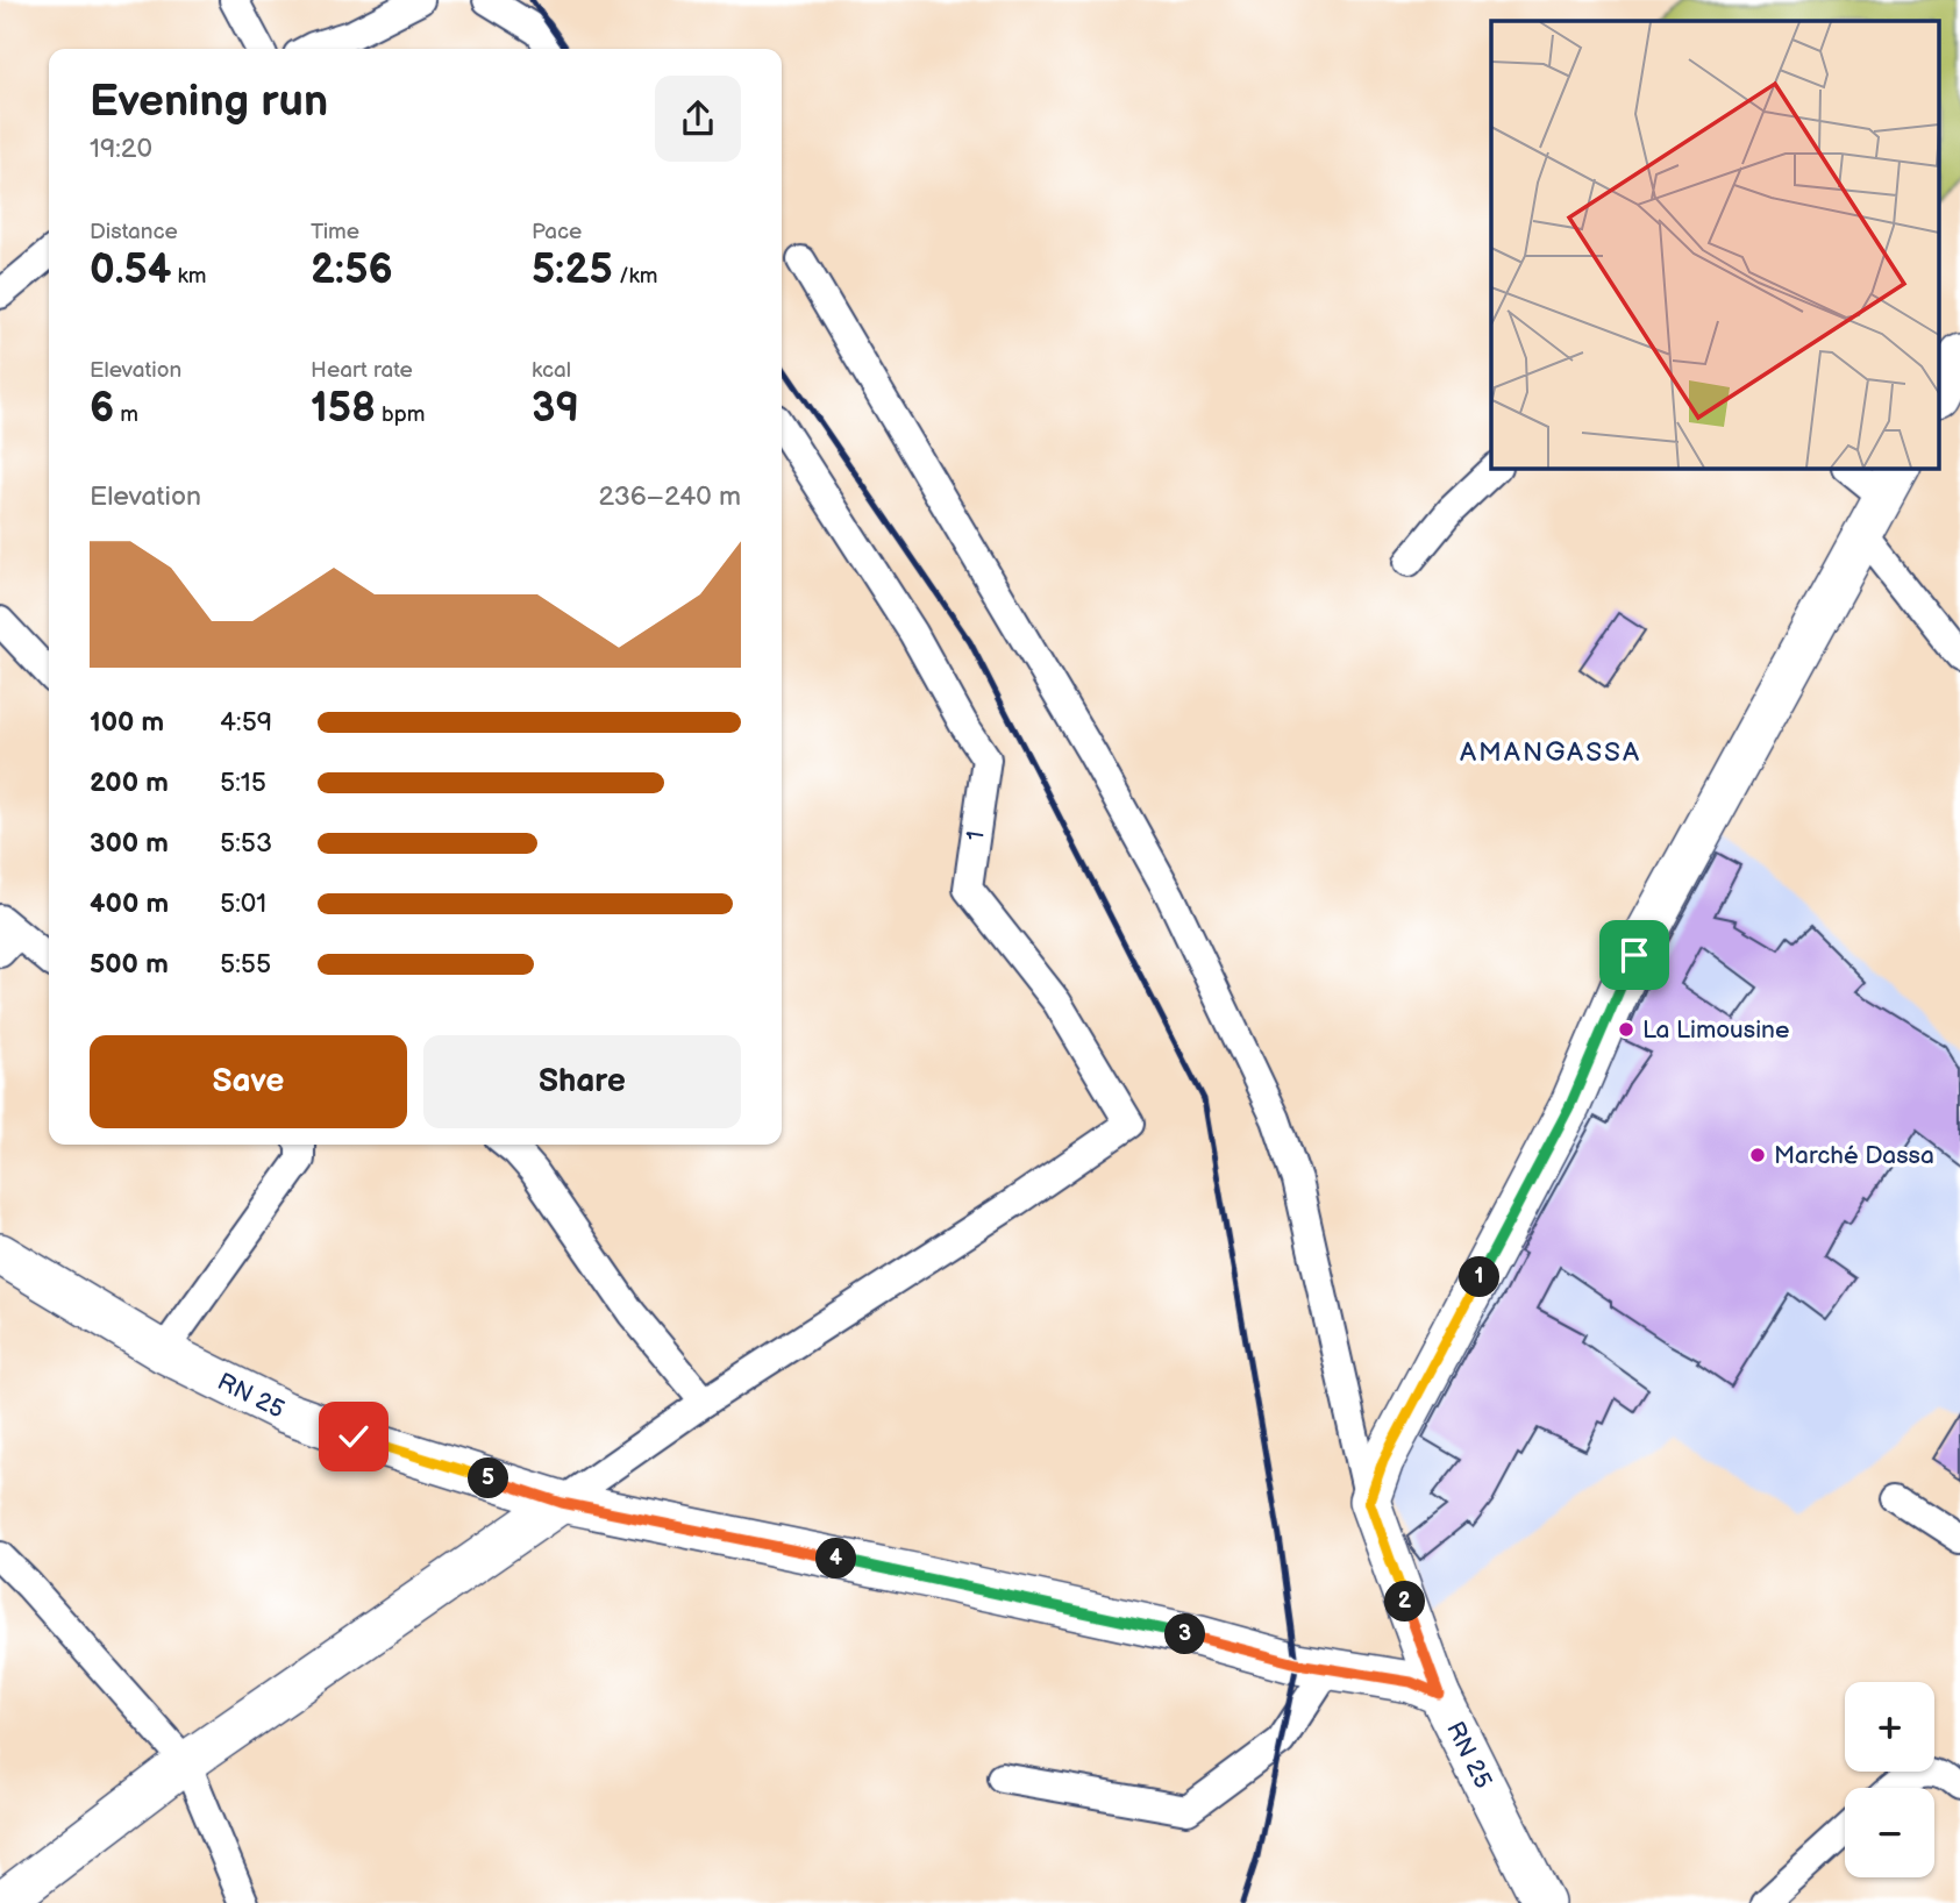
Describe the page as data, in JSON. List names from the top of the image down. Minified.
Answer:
{"streets":{"main road":["RN 25"],"street":["1"]},"districts":["AMANGASSA"],"places":["La Limousine","Marché Dassa"],"page":{"heading":["Evening run","19:20"],"stats":[["Distance","0.54 km"],["Time","2:56"],["Pace","5:25 /km"],["Elevation","6 m"],["Heart rate","158 bpm"],["kcal","39"]],"chart":["Elevation","236–240 m"],"list":[{"name":"100 m","note":"4:59"},{"name":"200 m","note":"5:15"},{"name":"300 m","note":"5:53"},{"name":"400 m","note":"5:01"},{"name":"500 m","note":"5:55"}],"buttons":["Save","Share"],"pins":["1","5","4","2","3"],"map_buttons":["+","−"]}}
